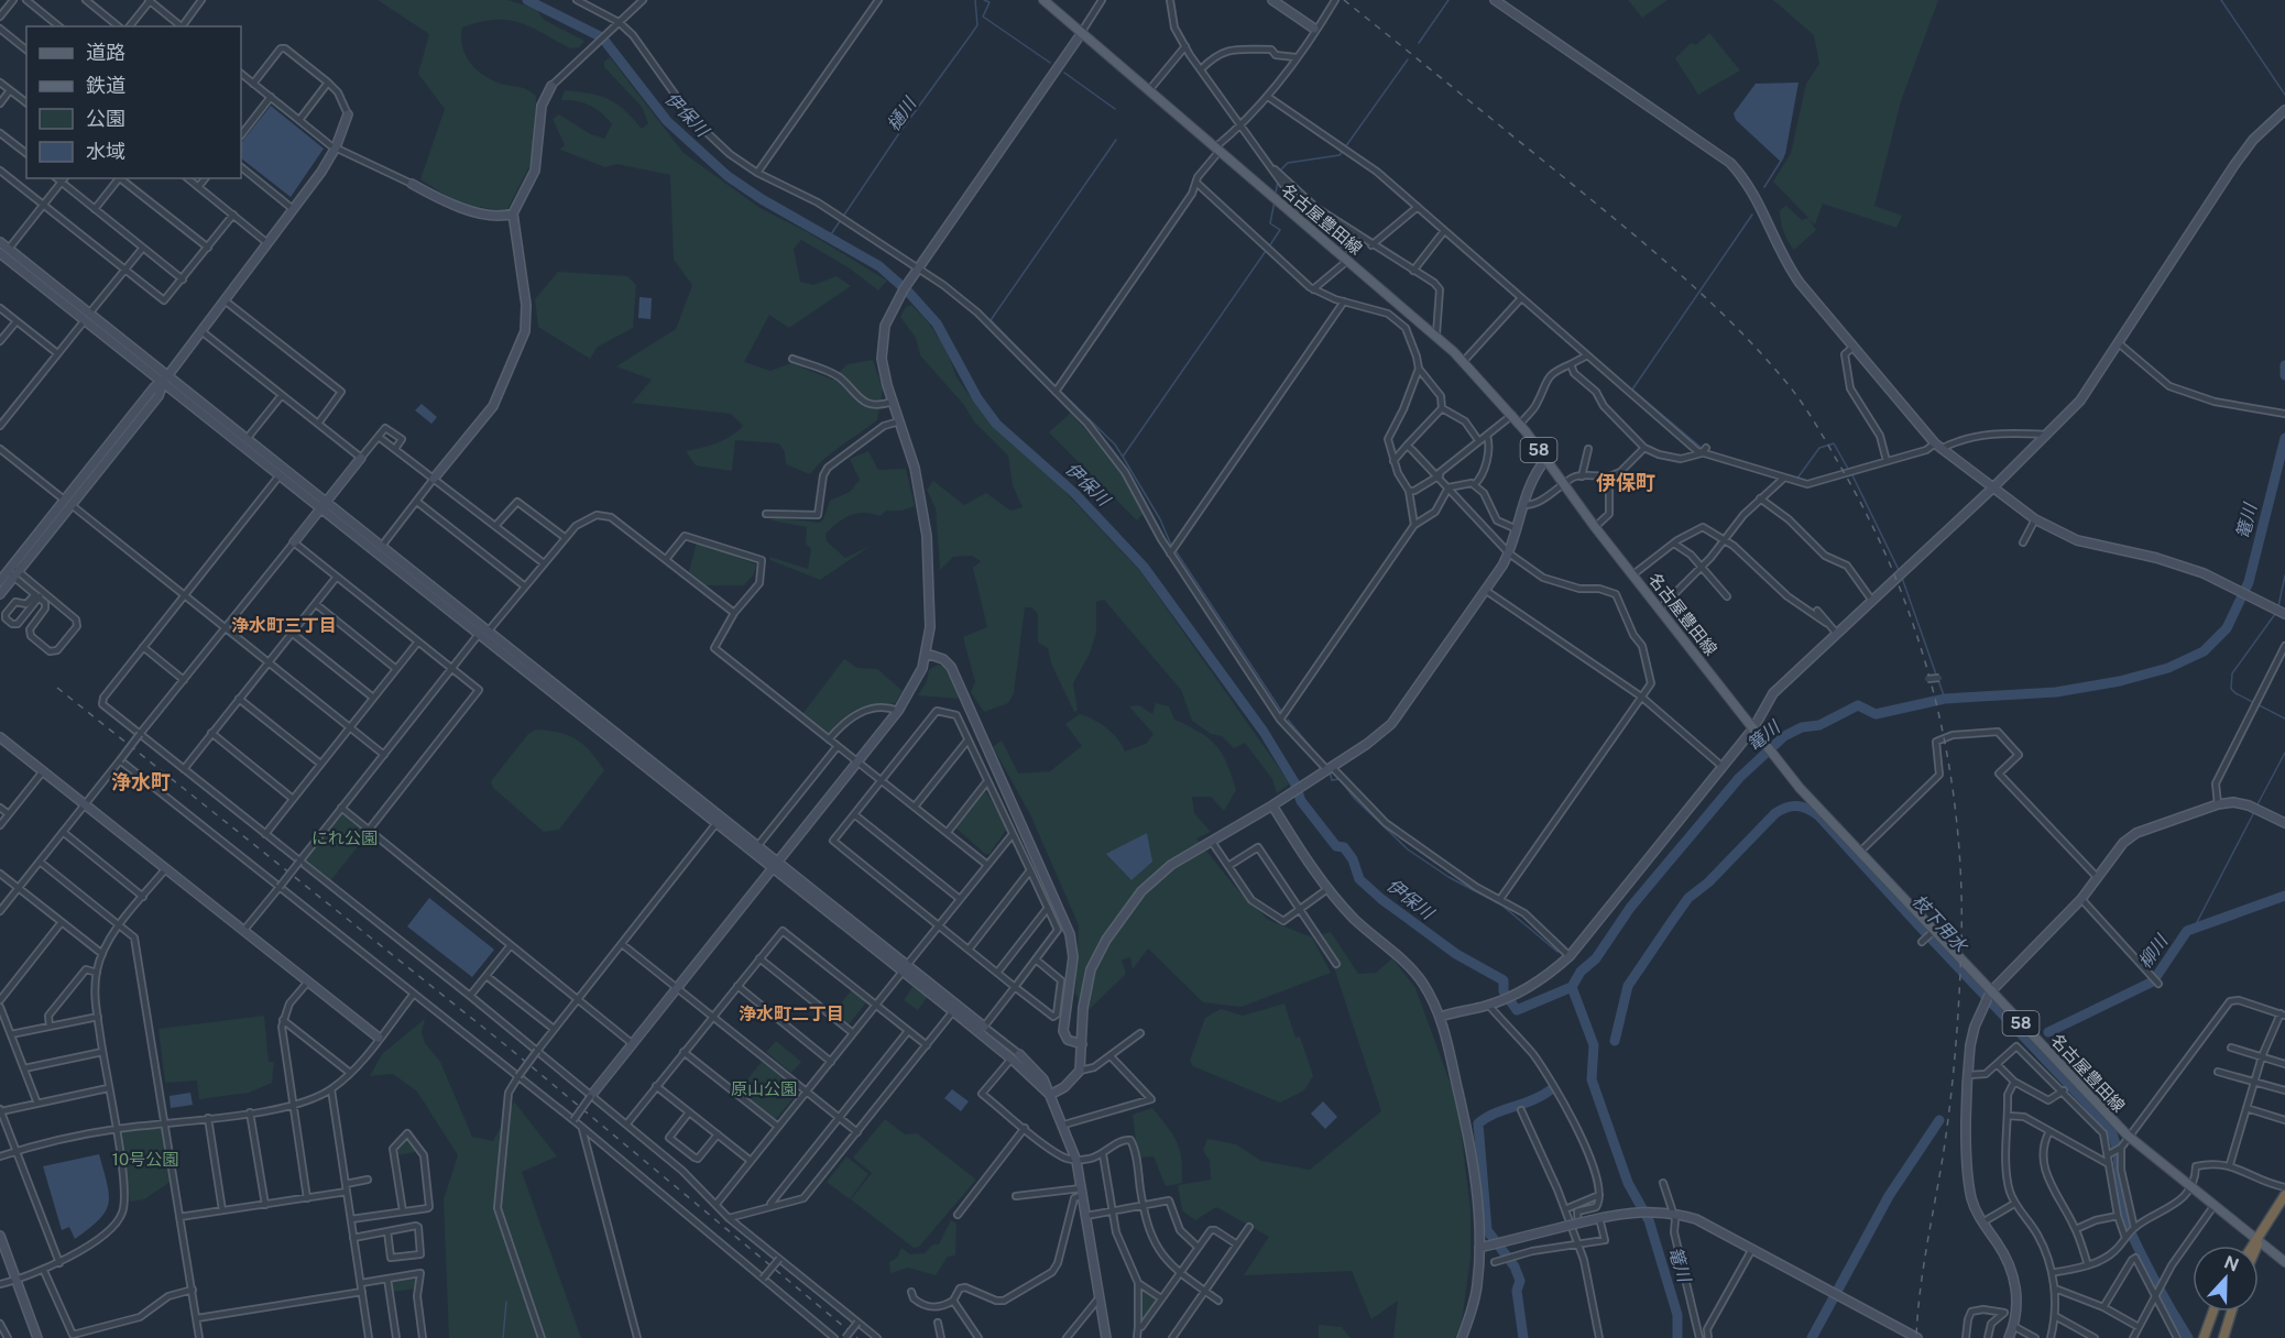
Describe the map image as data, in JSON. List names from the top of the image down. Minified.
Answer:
{"streets":{"main road":["名古屋豊田線","58"]},"districts":["伊保町","浄水町三丁目","浄水町","浄水町二丁目"],"water":["伊保川","樋川","篭川","枝下用水","柳川"],"parks":["にれ公園","原山公園","10号公園"],"legend":["道路","鉄道","公園","水域"],"north":"top"}
